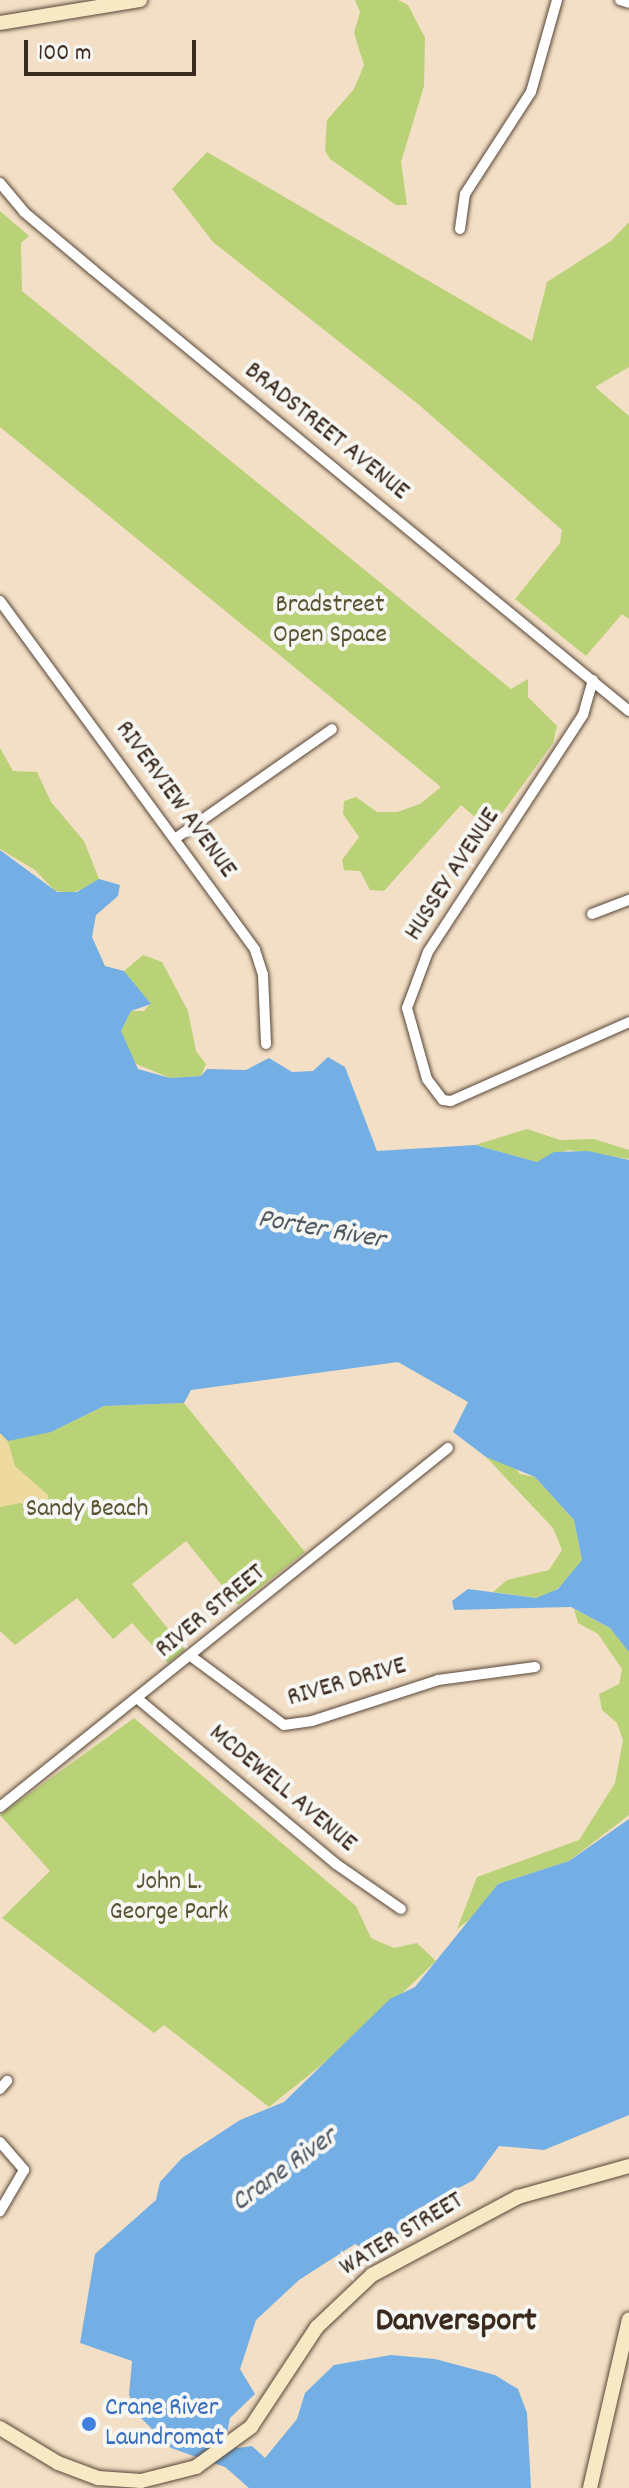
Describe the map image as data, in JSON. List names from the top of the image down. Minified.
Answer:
{"streets":{"main road":["WATER STREET"],"street":["BRADSTREET AVENUE","RIVERVIEW AVENUE","HUSSEY AVENUE","RIVER STREET","RIVER DRIVE","MCDEWELL AVENUE"]},"crossings":[["BRADSTREET AVENUE","HUSSEY AVENUE"],["RIVER STREET","RIVER DRIVE"],["RIVER STREET","MCDEWELL AVENUE"]],"districts":["Danversport"],"water":["Porter River","Crane River"],"parks":["Bradstreet Open Space","Sandy Beach","John L. George Park"],"places":["Crane River Laundromat"],"scale_bar":"100 m"}
